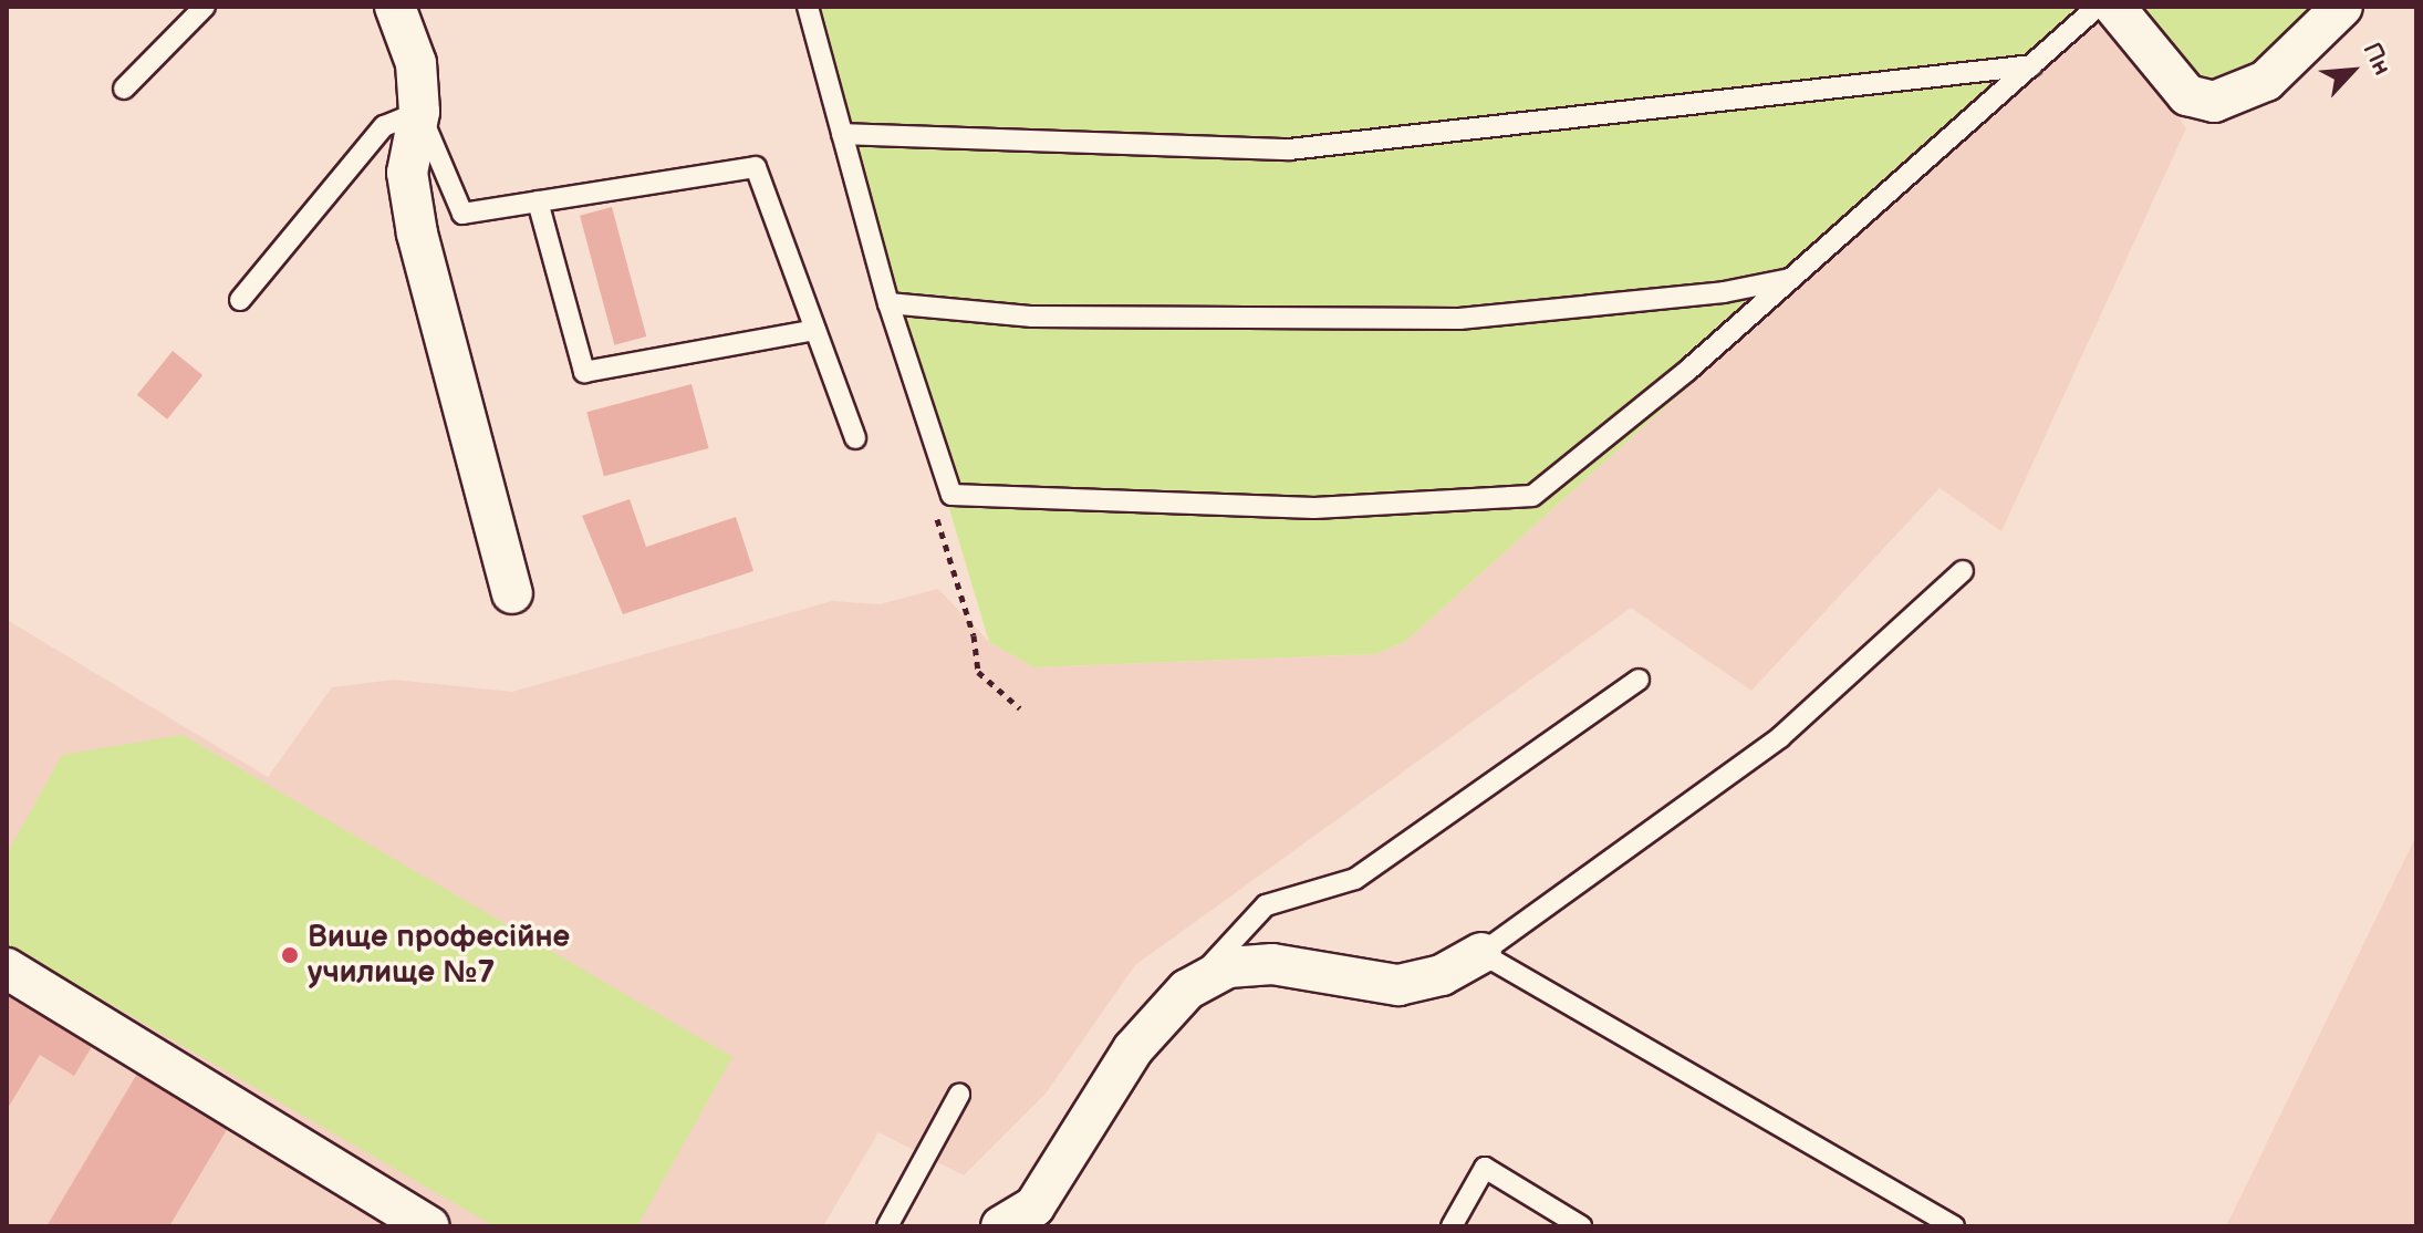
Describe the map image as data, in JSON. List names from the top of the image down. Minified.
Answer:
{"places":["Вище професійне училище №7"],"north":"top right"}
